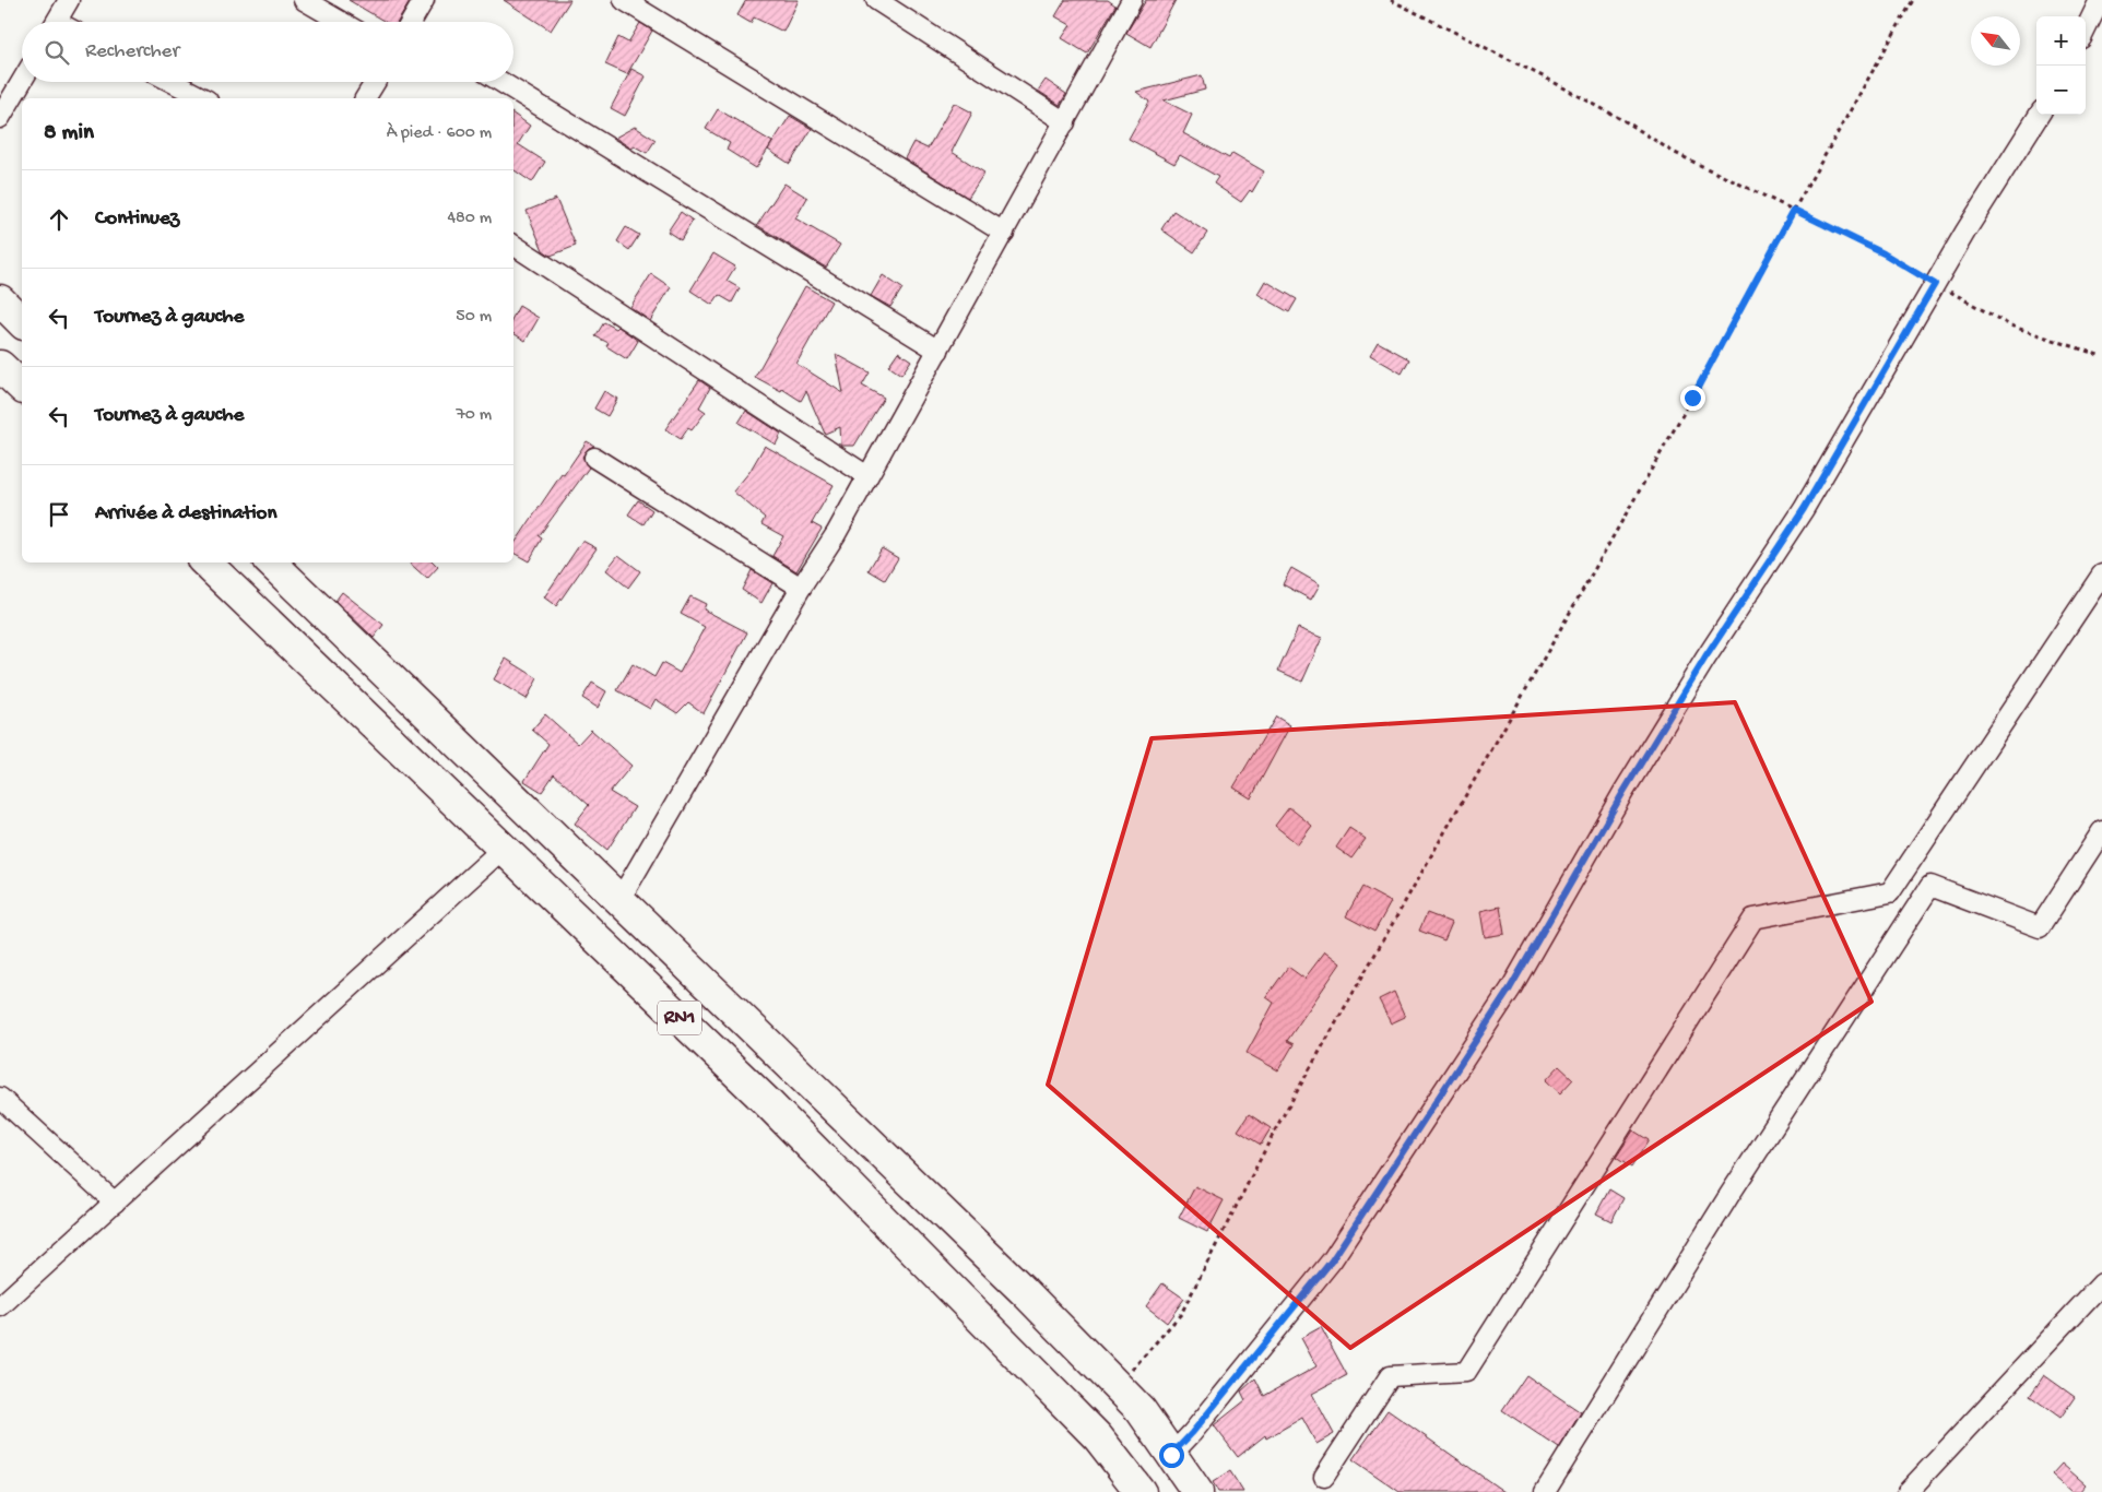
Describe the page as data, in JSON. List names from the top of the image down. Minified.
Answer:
{"streets":{"highway":["RN1"]},"north":"top left","page":{"map_buttons":["+","−"],"search":"Rechercher","heading":["8 min","À pied · 600 m"],"list":[["Continuez","480 m"],["Tournez à gauche","50 m"],["Tournez à gauche","70 m"],"Arrivée à destination"]}}
